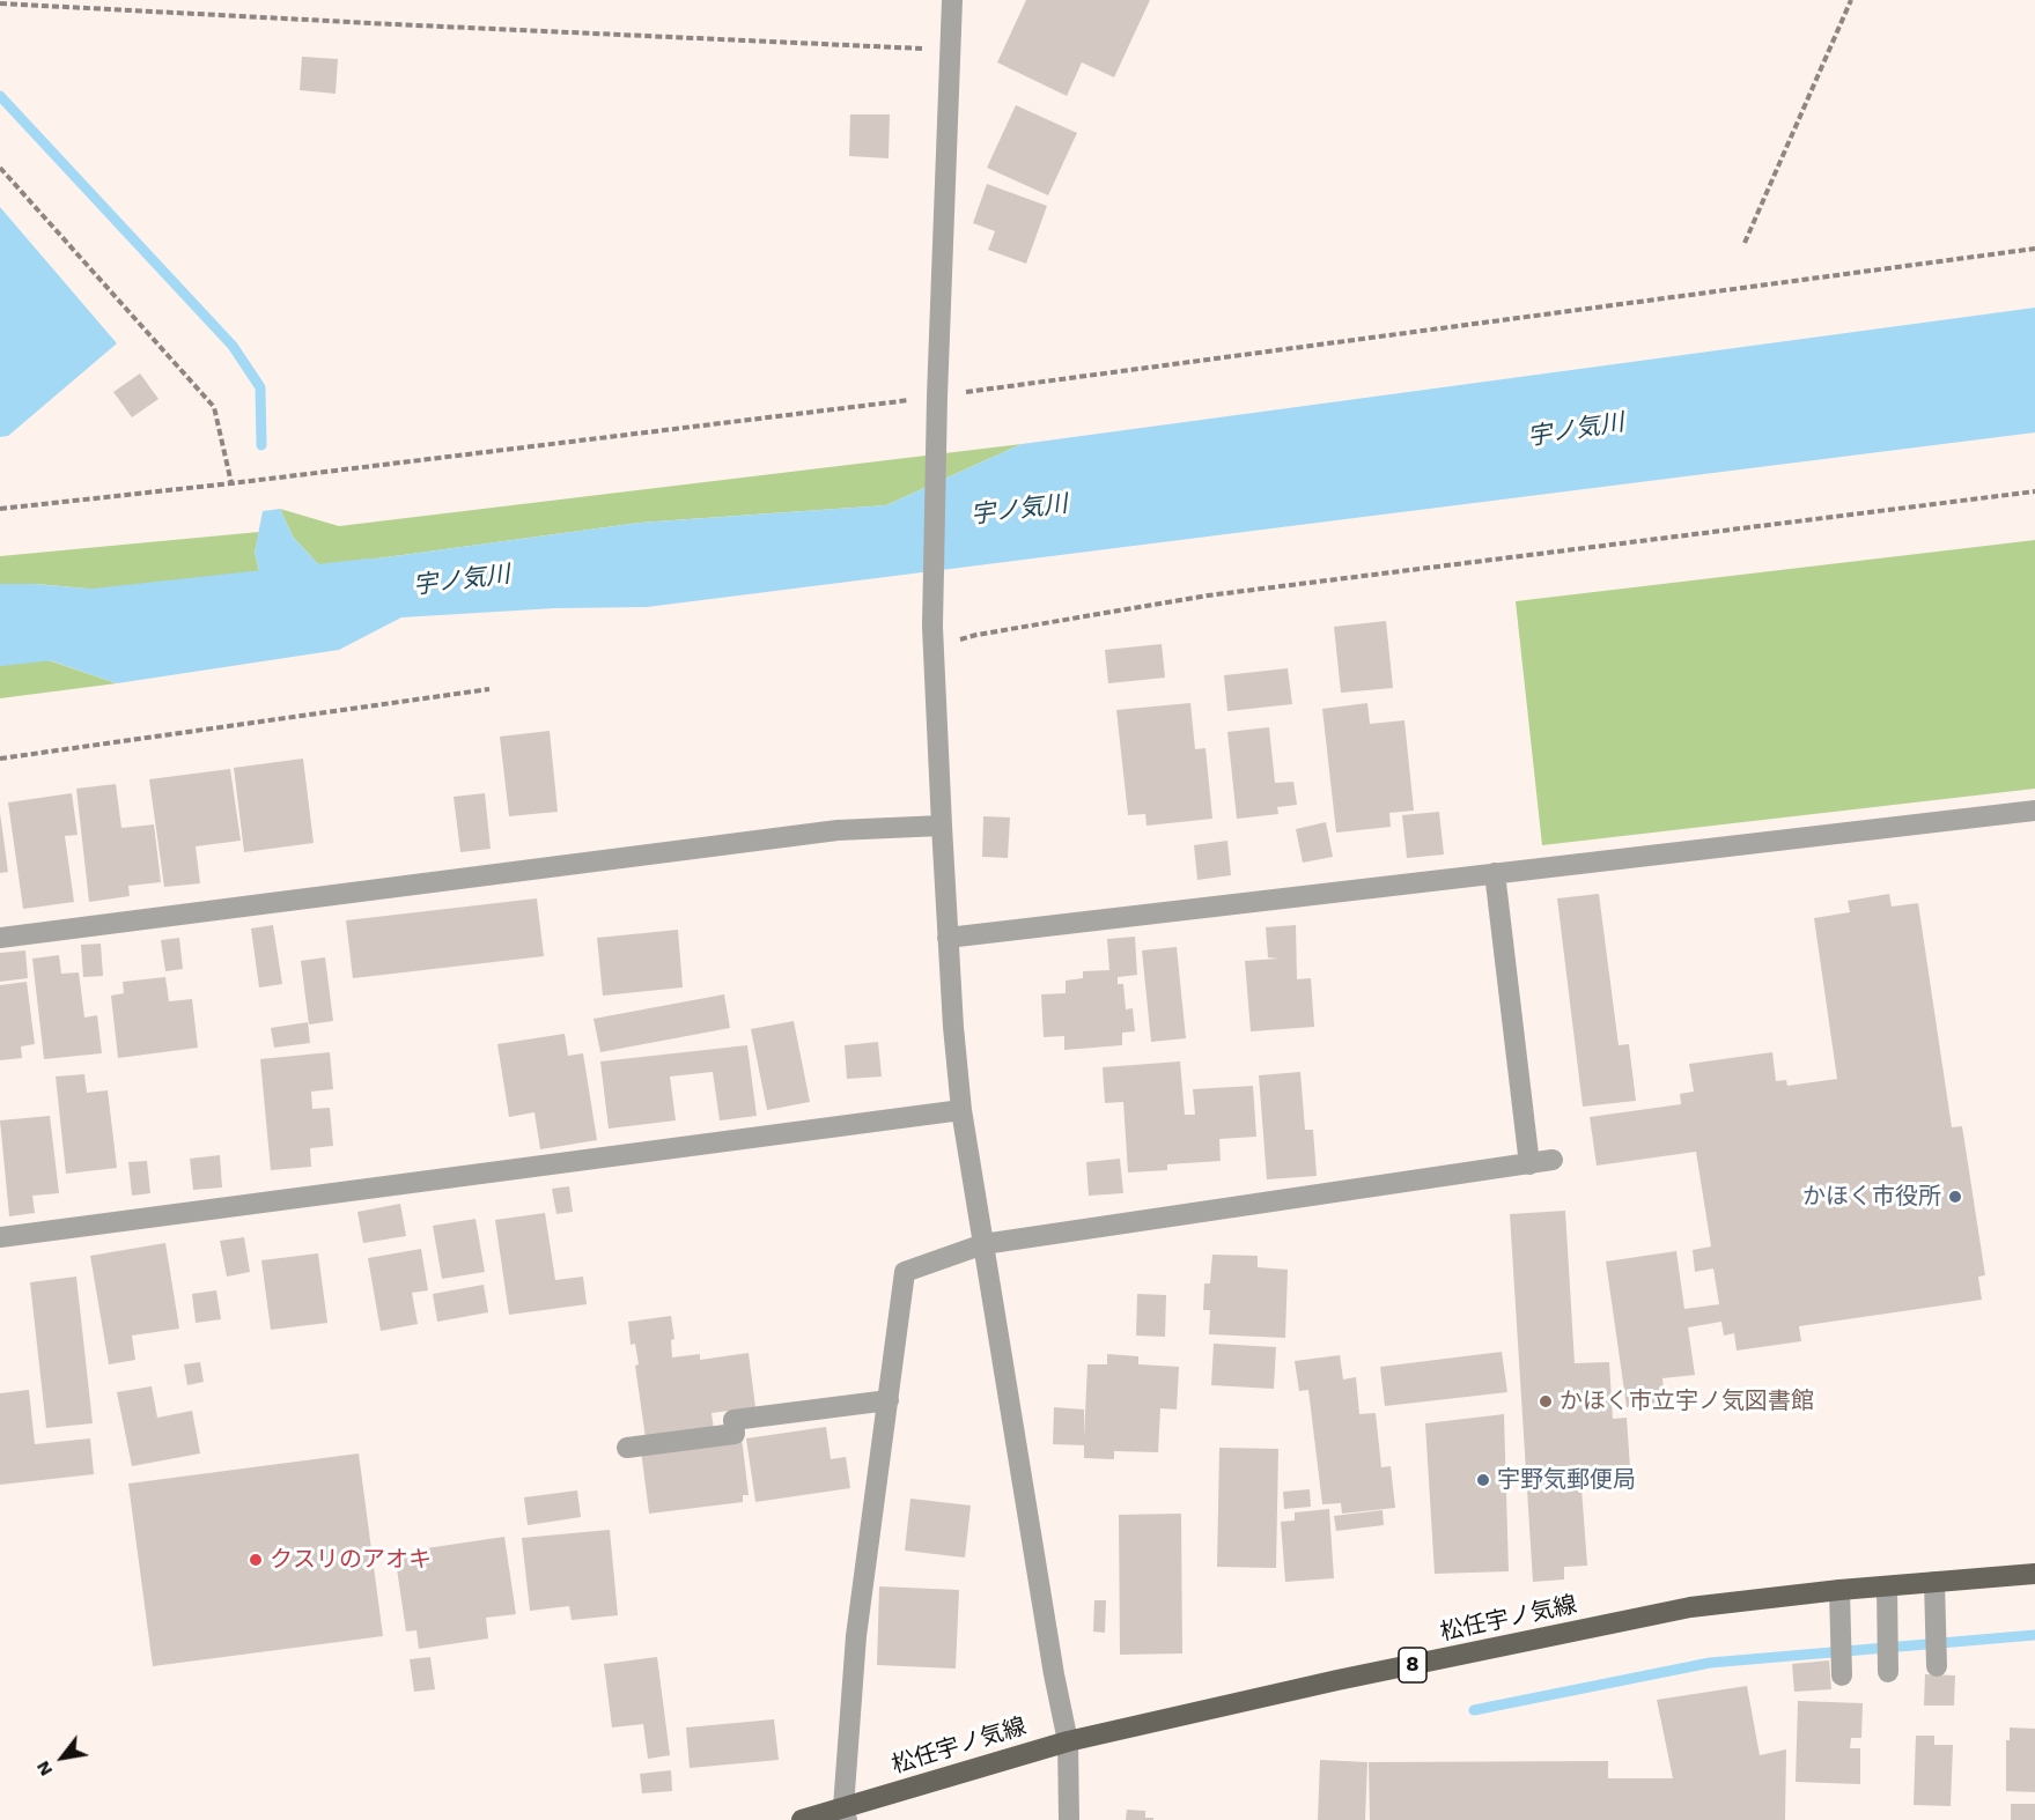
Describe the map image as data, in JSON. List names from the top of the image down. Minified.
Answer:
{"streets":{"main road":["松任宇ノ気線","8"]},"water":["宇ノ気川"],"places":["かほく市役所","かほく市立宇ノ気図書館","宇野気郵便局","クスリのアオキ"],"north":"bottom left"}
